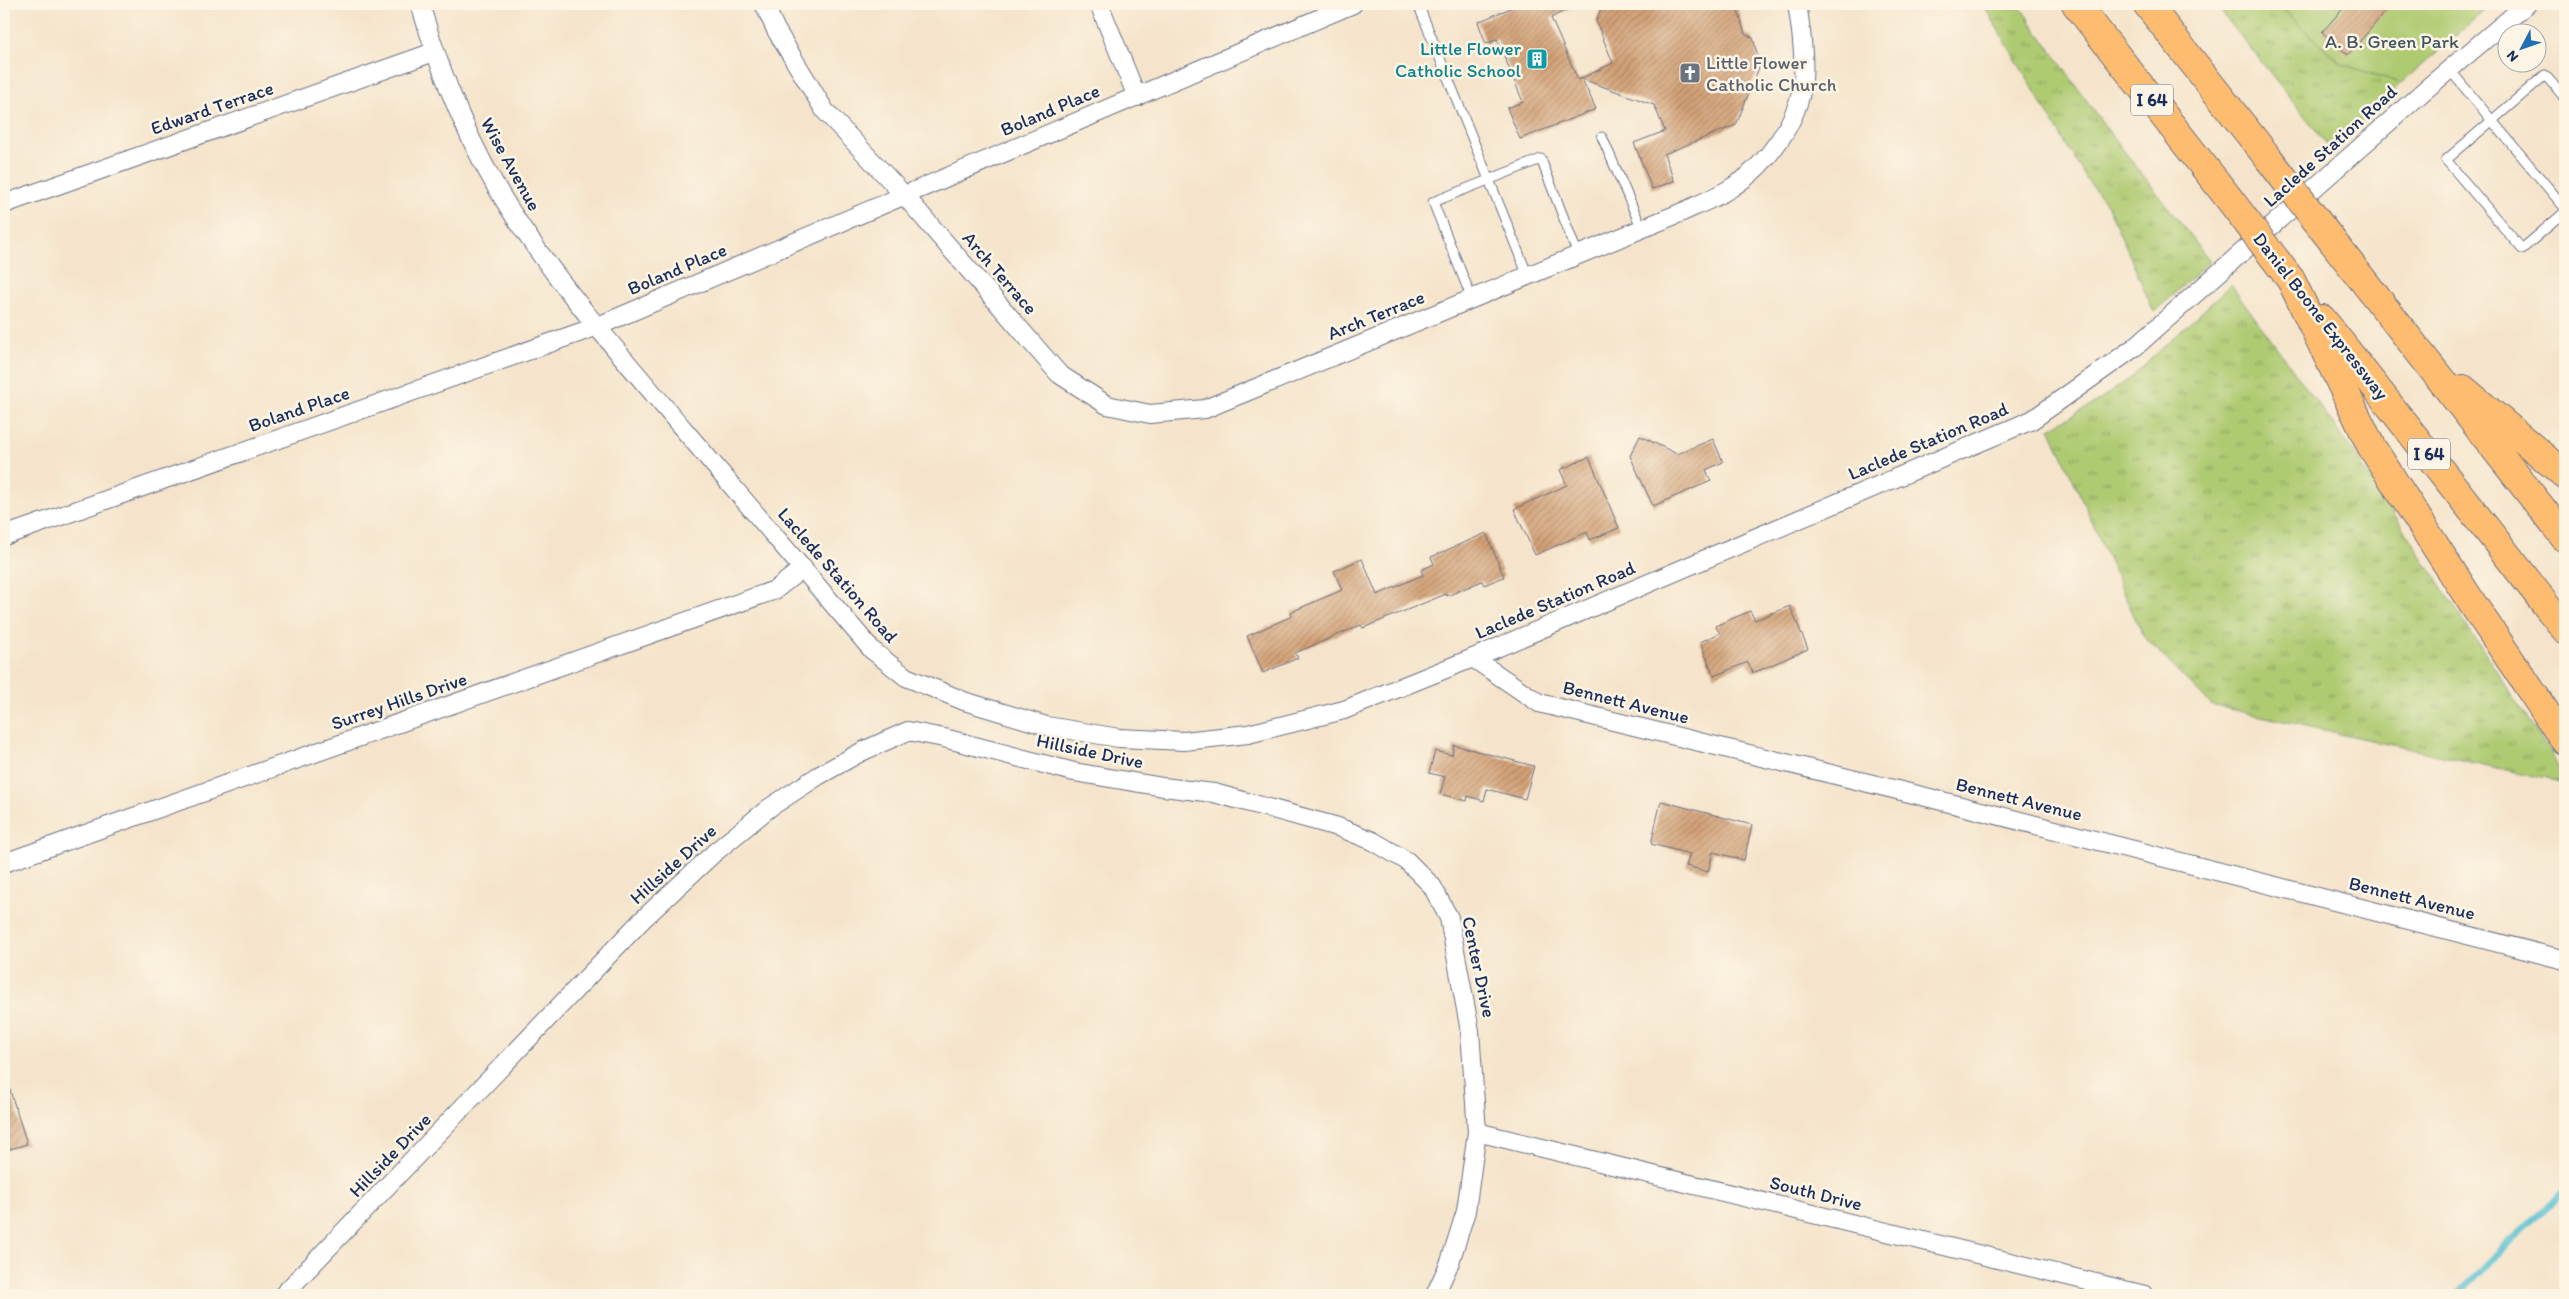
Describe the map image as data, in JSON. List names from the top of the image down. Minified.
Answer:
{"streets":{"highway":["I 64","Daniel Boone Expressway"],"street":["Edward Terrace","Boland Place","Laclede Station Road","Wise Avenue","Arch Terrace","Surrey Hills Drive","Bennett Avenue","Hillside Drive","Center Drive","South Drive"]},"crossings":[["Edward Terrace","Wise Avenue"],["Boland Place","Laclede Station Road"],["Boland Place","Wise Avenue"],["Boland Place","Arch Terrace"],["Laclede Station Road","Wise Avenue"],["Laclede Station Road","Surrey Hills Drive"],["Laclede Station Road","Bennett Avenue"],["Hillside Drive","Center Drive"],["Center Drive","South Drive"]],"parks":["A. B. Green Park"],"places":{"building":["Little Flower Catholic School"],"church":["Little Flower Catholic Church"]},"north":"bottom left"}
